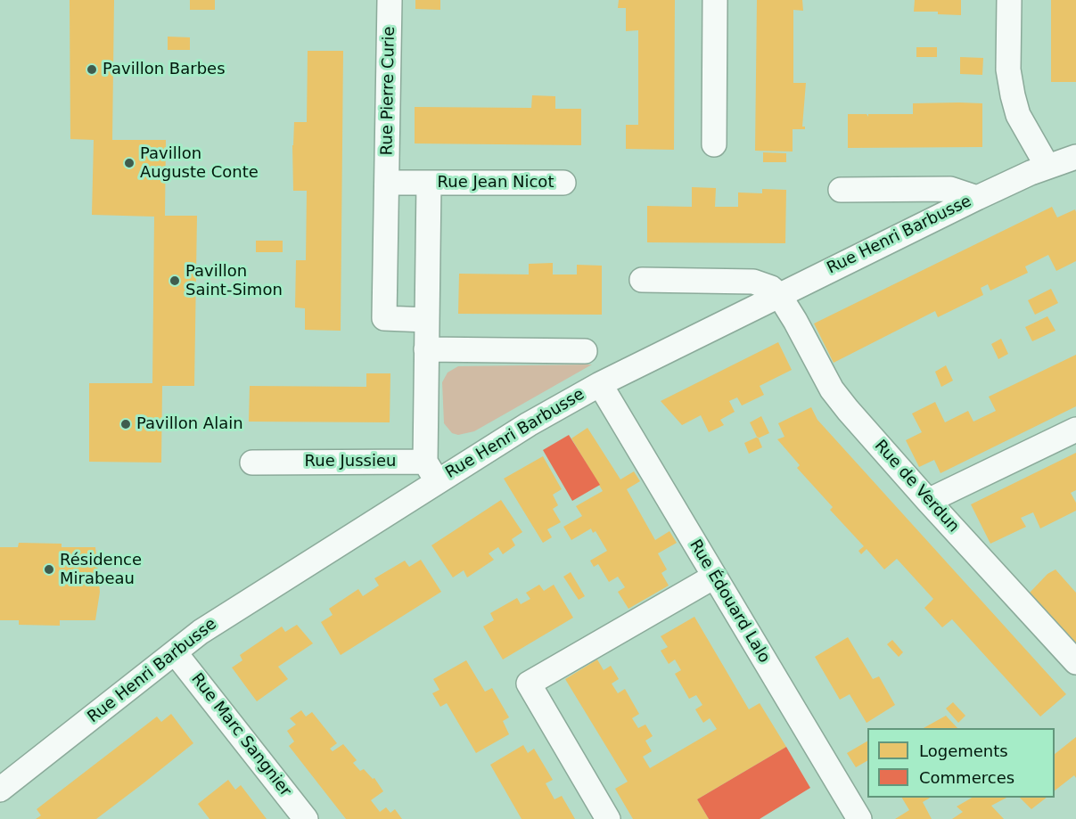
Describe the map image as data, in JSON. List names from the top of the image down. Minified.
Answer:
{"streets":{"street":["Rue Pierre Curie","Rue Jean Nicot","Rue Henri Barbusse","Rue Jussieu","Rue de Verdun","Rue Édouard Lalo","Rue Marc Sangnier"]},"crossings":[["Rue Henri Barbusse","Rue Jussieu"],["Rue Henri Barbusse","Rue de Verdun"],["Rue Henri Barbusse","Rue Édouard Lalo"],["Rue Henri Barbusse","Rue Marc Sangnier"]],"places":["Pavillon Barbes","Pavillon Auguste Conte","Pavillon Saint-Simon","Pavillon Alain","Résidence Mirabeau"],"legend":["Logements","Commerces"]}
